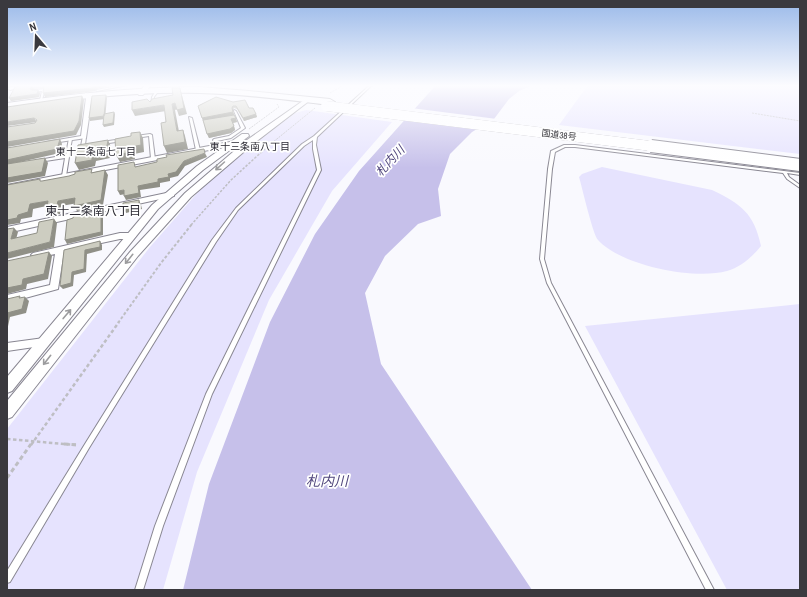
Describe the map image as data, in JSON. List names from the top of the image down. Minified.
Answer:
{"streets":{"highway":["国道38号"]},"districts":["東十三条南八丁目","東十二条南七丁目","東十二条南八丁目"],"water":["札内川"],"north":"top"}
